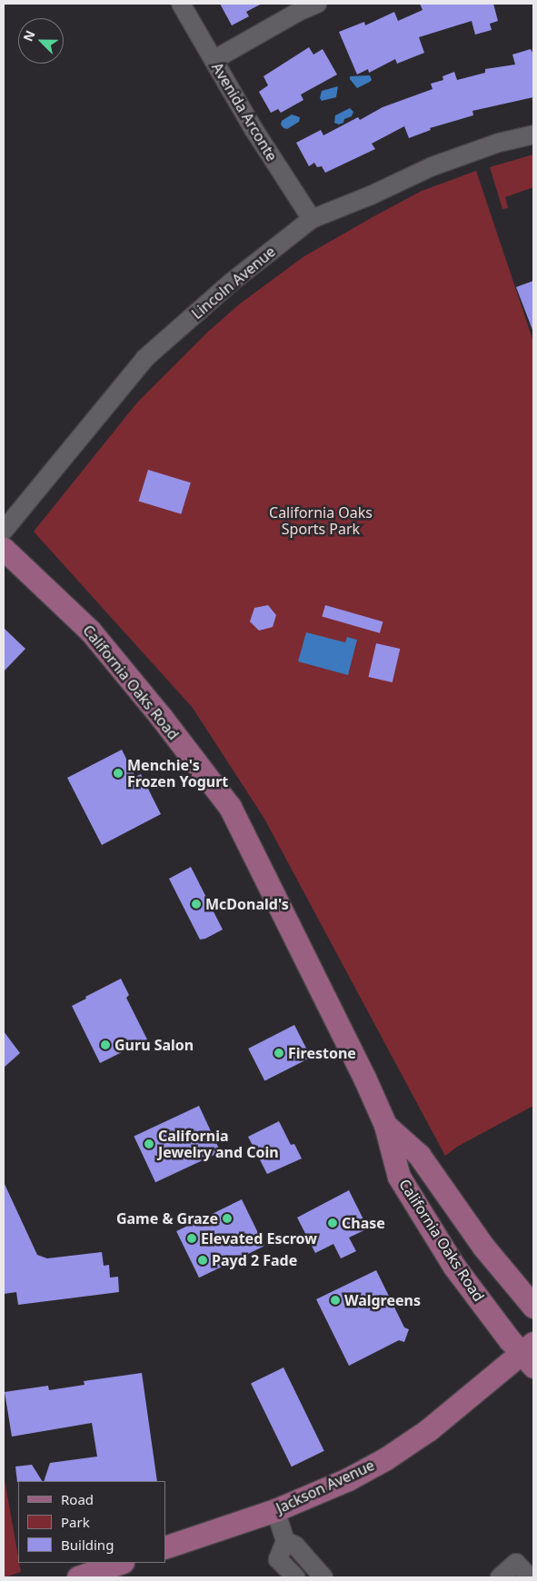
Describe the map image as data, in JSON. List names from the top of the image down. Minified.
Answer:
{"streets":{"main road":["California Oaks Road","Jackson Avenue"],"street":["Avenida Arconte","Lincoln Avenue"]},"crossings":[["Avenida Arconte","Lincoln Avenue"],["California Oaks Road","Jackson Avenue"]],"parks":["California Oaks Sports Park"],"places":["Menchie's Frozen Yogurt","McDonald's","Guru Salon","Firestone","California Jewelry and Coin","Game & Graze","Chase","Elevated Escrow","Payd 2 Fade","Walgreens"],"legend":["Road","Park","Building"],"north":"top left"}
